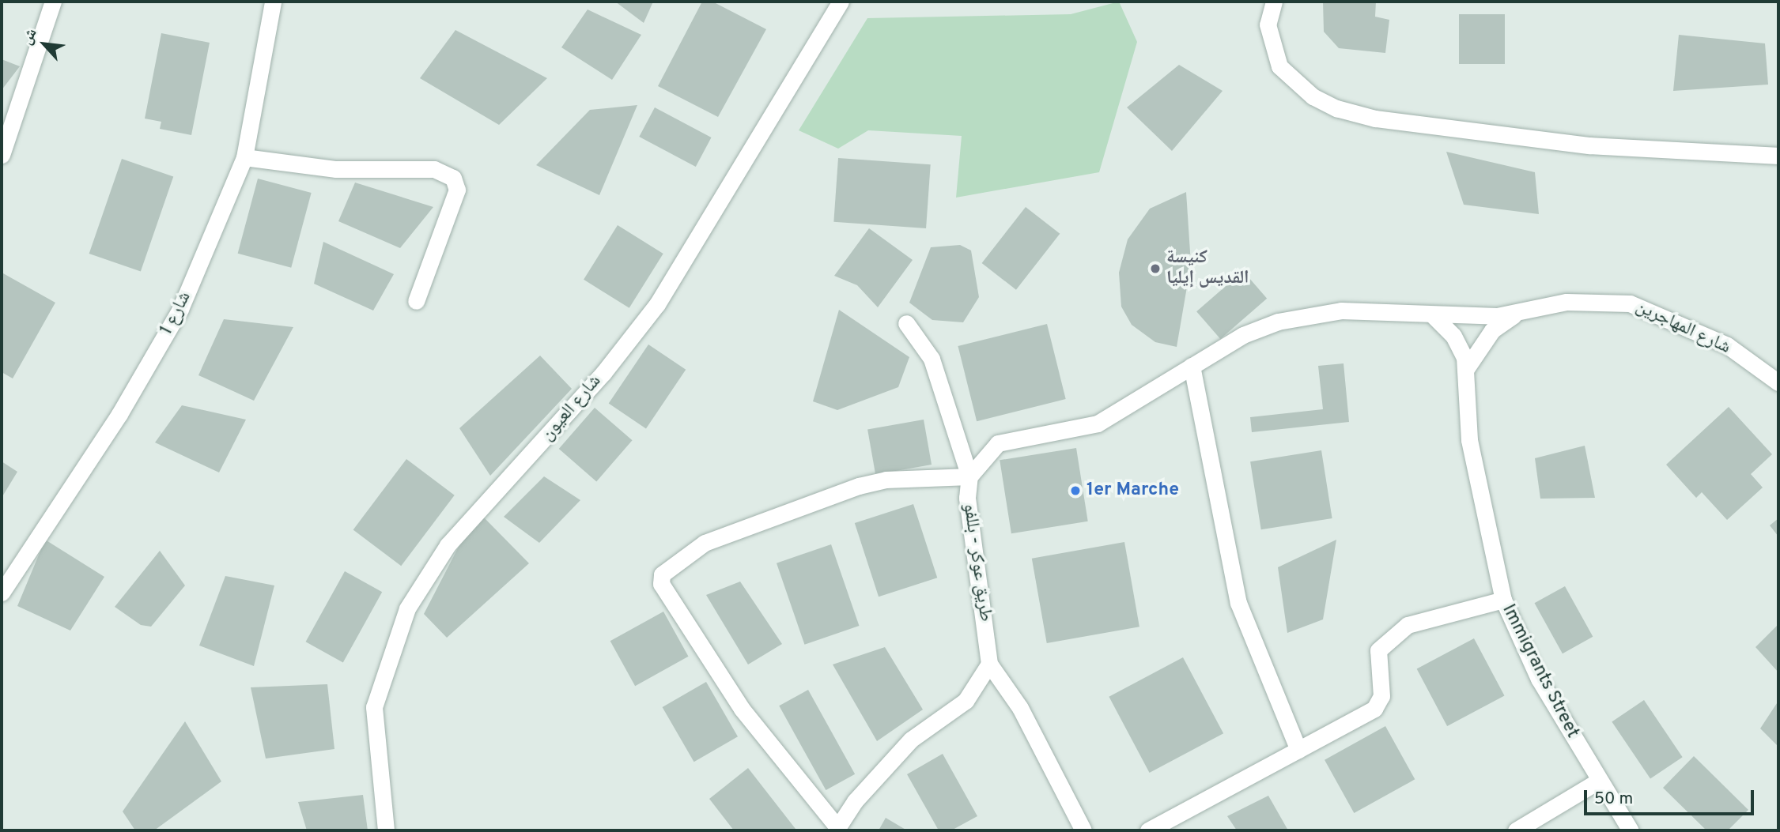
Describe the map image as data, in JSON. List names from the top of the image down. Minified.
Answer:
{"streets":{"street":["شارع 1","شارع المهاجرين","شارع العيون","طريق عوكر - بللفو","Immigrants Street"]},"crossings":[["شارع المهاجرين","طريق عوكر - بللفو"],["شارع المهاجرين","Immigrants Street"],["طريق عوكر - بللفو","Immigrants Street"]],"places":["كنيسة القديس إيليا","1er Marche"],"scale_bar":"50 m","north":"top left"}
